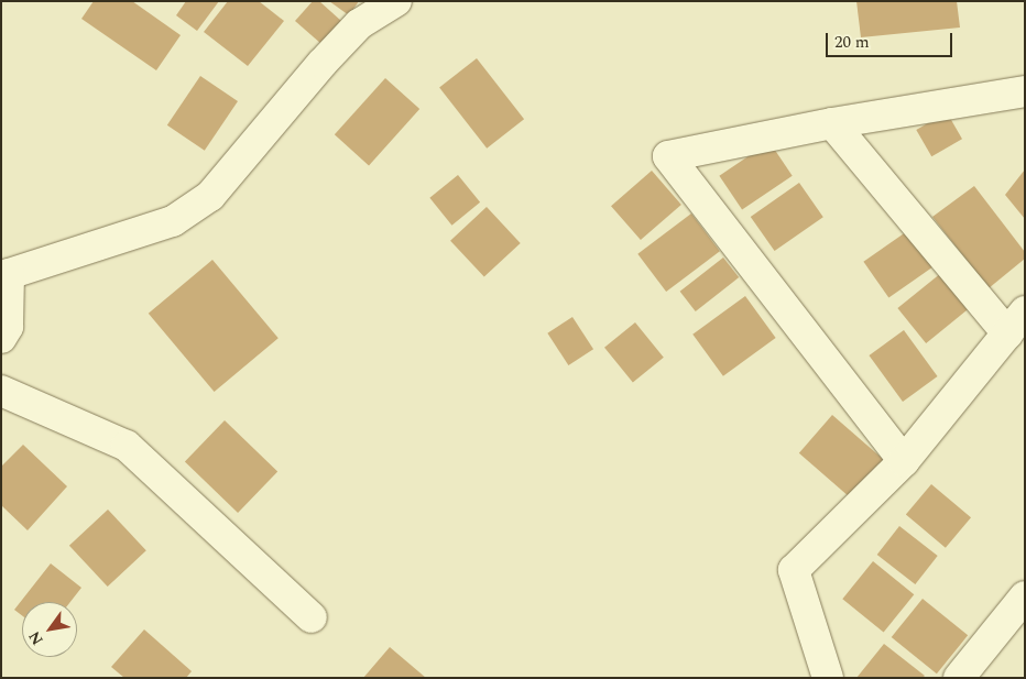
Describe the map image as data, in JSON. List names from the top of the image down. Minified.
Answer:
{"scale_bar":"20 m","north":"bottom left"}
